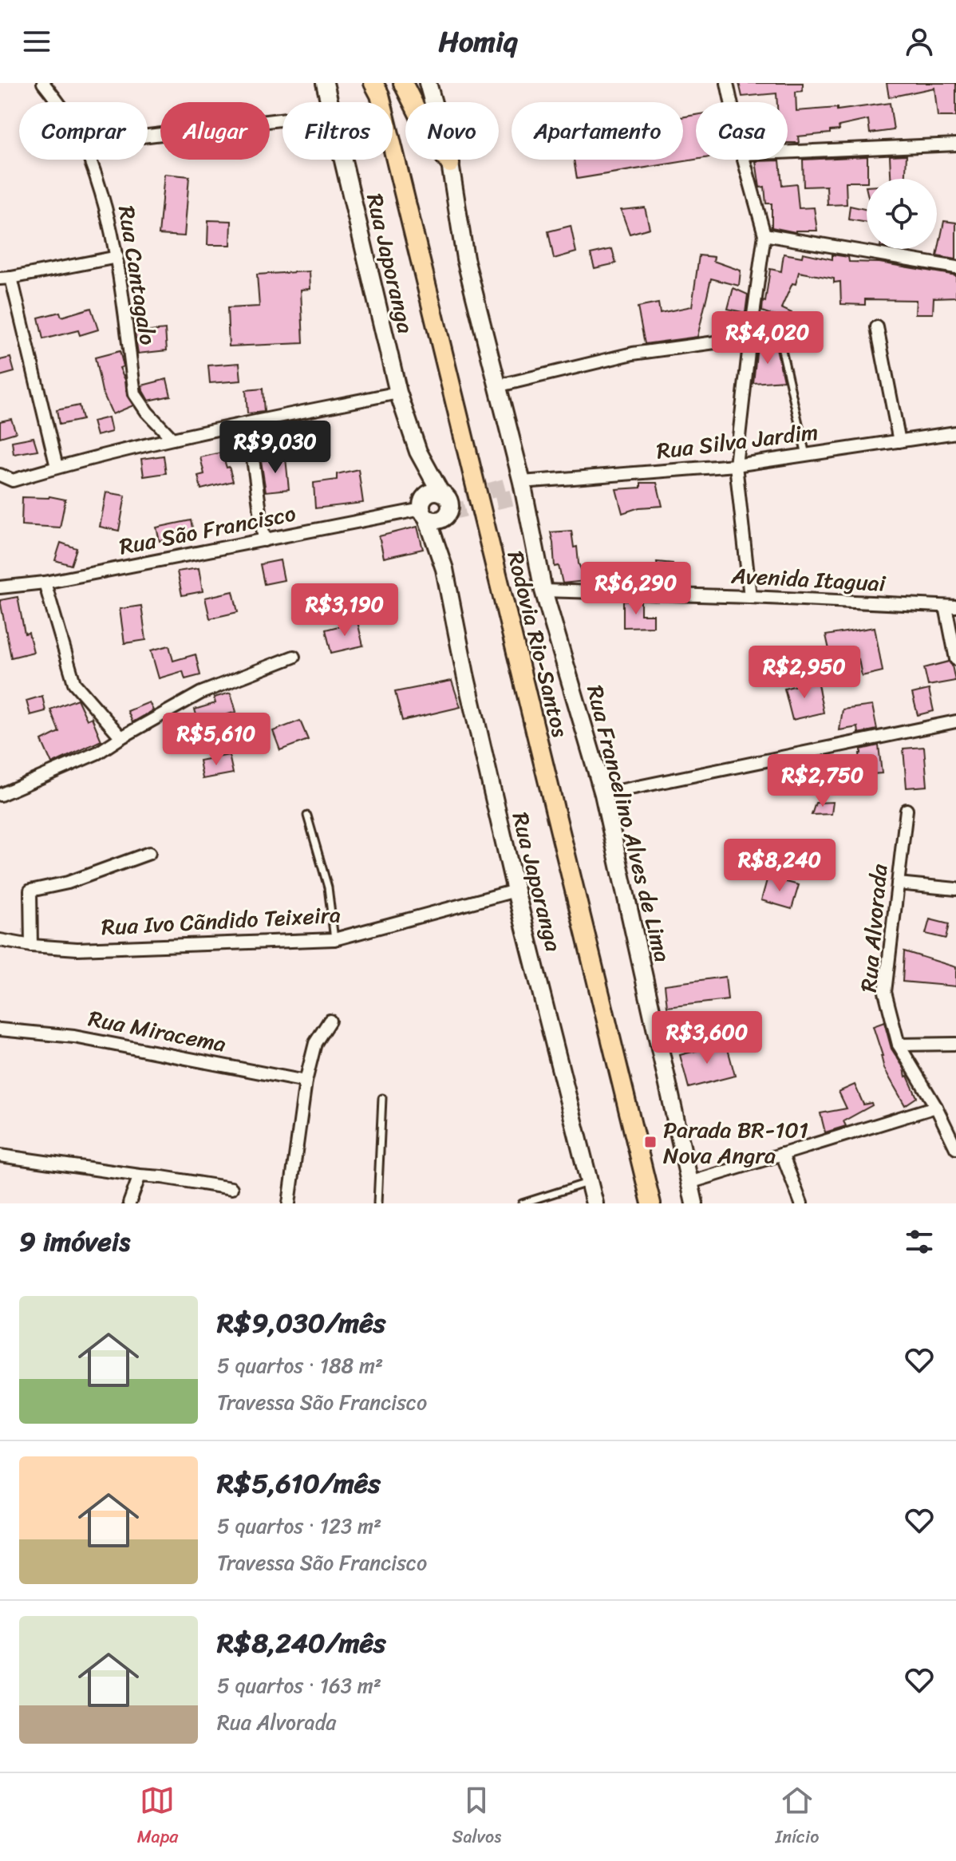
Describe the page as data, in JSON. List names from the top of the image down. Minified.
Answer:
{"streets":{"highway":["Rodovia Rio-Santos"],"main road":["Rua Japoranga","Rua Francelino Alves de Lima"],"street":["Rua Cantagalo","Rua Silva Jardim","Rua São Francisco","Avenida Itaguai","Rua Ivo Cãndido Teixeira","Rua Alvorada","Rua Miracema"]},"crossings":[["Rua Japoranga","Rua São Francisco"],["Rua Japoranga","Rua Ivo Cãndido Teixeira"],["Rua Silva Jardim","Rua Francelino Alves de Lima"],["Avenida Itaguai","Rua Francelino Alves de Lima"]],"places":{"transit":["Parada BR-101 Nova Angra"]},"page":{"header":"Homiq","chip":["Comprar","Alugar","Filtros","Novo","Apartamento","Casa"],"price":["R$4,020","R$9,030","R$6,290","R$3,190","R$2,950","R$5,610","R$2,750","R$8,240","R$3,600"],"heading":"9 imóveis","list":[{"name":"R$9,030/mês","note":"5 quartos · 188 m² · Travessa São Francisco"},{"name":"R$5,610/mês","note":"5 quartos · 123 m² · Travessa São Francisco"},{"name":"R$8,240/mês","note":"5 quartos · 163 m² · Rua Alvorada"}],"tabs":["Mapa","Salvos","Início"]}}
